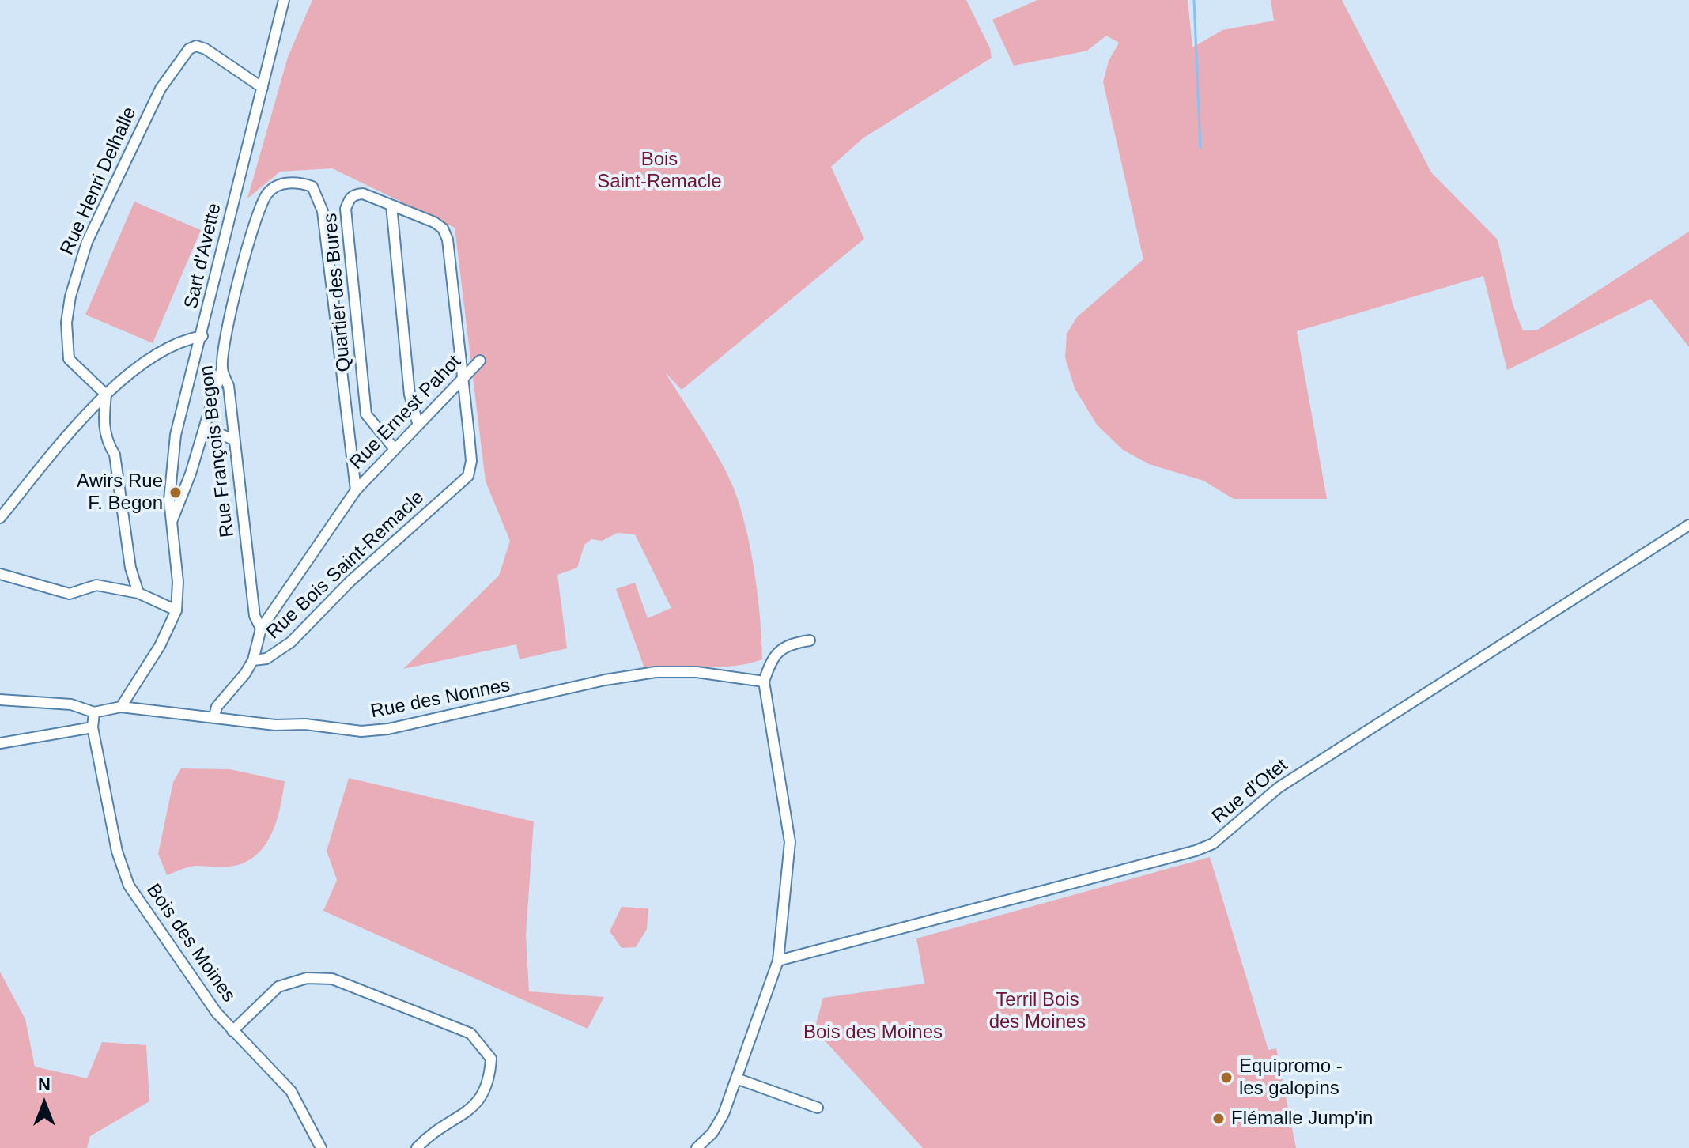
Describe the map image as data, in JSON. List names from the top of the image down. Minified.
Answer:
{"streets":{"street":["Rue Henri Delhalle","Sart d'Avette","Quartier des Bures","Rue Ernest Pahot","Rue François Begon","Rue Bois Saint-Remacle","Rue des Nonnes","Rue d'Otet","Bois des Moines"]},"crossings":[["Rue Henri Delhalle","Sart d'Avette"],["Sart d'Avette","Rue François Begon"],["Sart d'Avette","Rue des Nonnes"],["Quartier des Bures","Rue Ernest Pahot"],["Quartier des Bures","Rue Bois Saint-Remacle"],["Rue Ernest Pahot","Rue François Begon"],["Rue Ernest Pahot","Rue Bois Saint-Remacle"],["Rue Bois Saint-Remacle","Rue des Nonnes"]],"parks":["Bois Saint-Remacle","Terril Bois des Moines","Bois des Moines"],"places":["Awirs Rue F. Begon","Equipromo - les galopins","Flémalle Jump'in"],"north":"top"}
